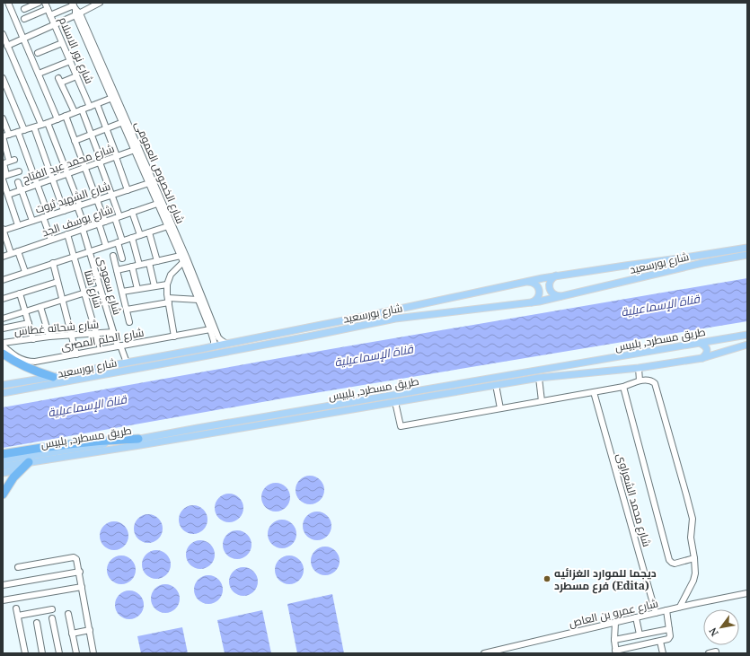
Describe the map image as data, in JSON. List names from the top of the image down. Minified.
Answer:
{"streets":{"main road":["شارع بورسعيد","طريق مسطرد, بلبيس"],"street":["شارع نور الاسلام","شارع محمد عبد الفتاح","شارع الخصوص العمومى","شارع الشهيد ثروت","شارع يوسف الجد","شارع سعودى","شارع شتا","شارع شحاته غطاس","شارع الحلم المصرى","شارع محمد الشعراوى","شارع عمرو بن العاص"]},"crossings":[["شارع محمد عبد الفتاح","شارع الخصوص العمومى"],["شارع محمد عبد الفتاح","شارع سعودى"],["شارع الخصوص العمومى","شارع الشهيد ثروت"],["شارع الخصوص العمومى","شارع يوسف الجد"],["شارع الخصوص العمومى","شارع بورسعيد"],["شارع الخصوص العمومى","شارع الحلم المصرى"],["شارع الشهيد ثروت","شارع سعودى"],["شارع يوسف الجد","شارع سعودى"],["شارع يوسف الجد","شارع شتا"],["شارع بورسعيد","شارع سعودى"],["شارع سعودى","شارع شحاته غطاس"],["شارع سعودى","شارع الحلم المصرى"],["شارع شتا","شارع شحاته غطاس"],["شارع شتا","شارع الحلم المصرى"],["شارع محمد الشعراوى","شارع عمرو بن العاص"]],"water":["قناة الإسماعيلية"],"places":["ديجما للموارد الغزائيه فرع مسطرد (Edita)"],"north":"bottom left"}
